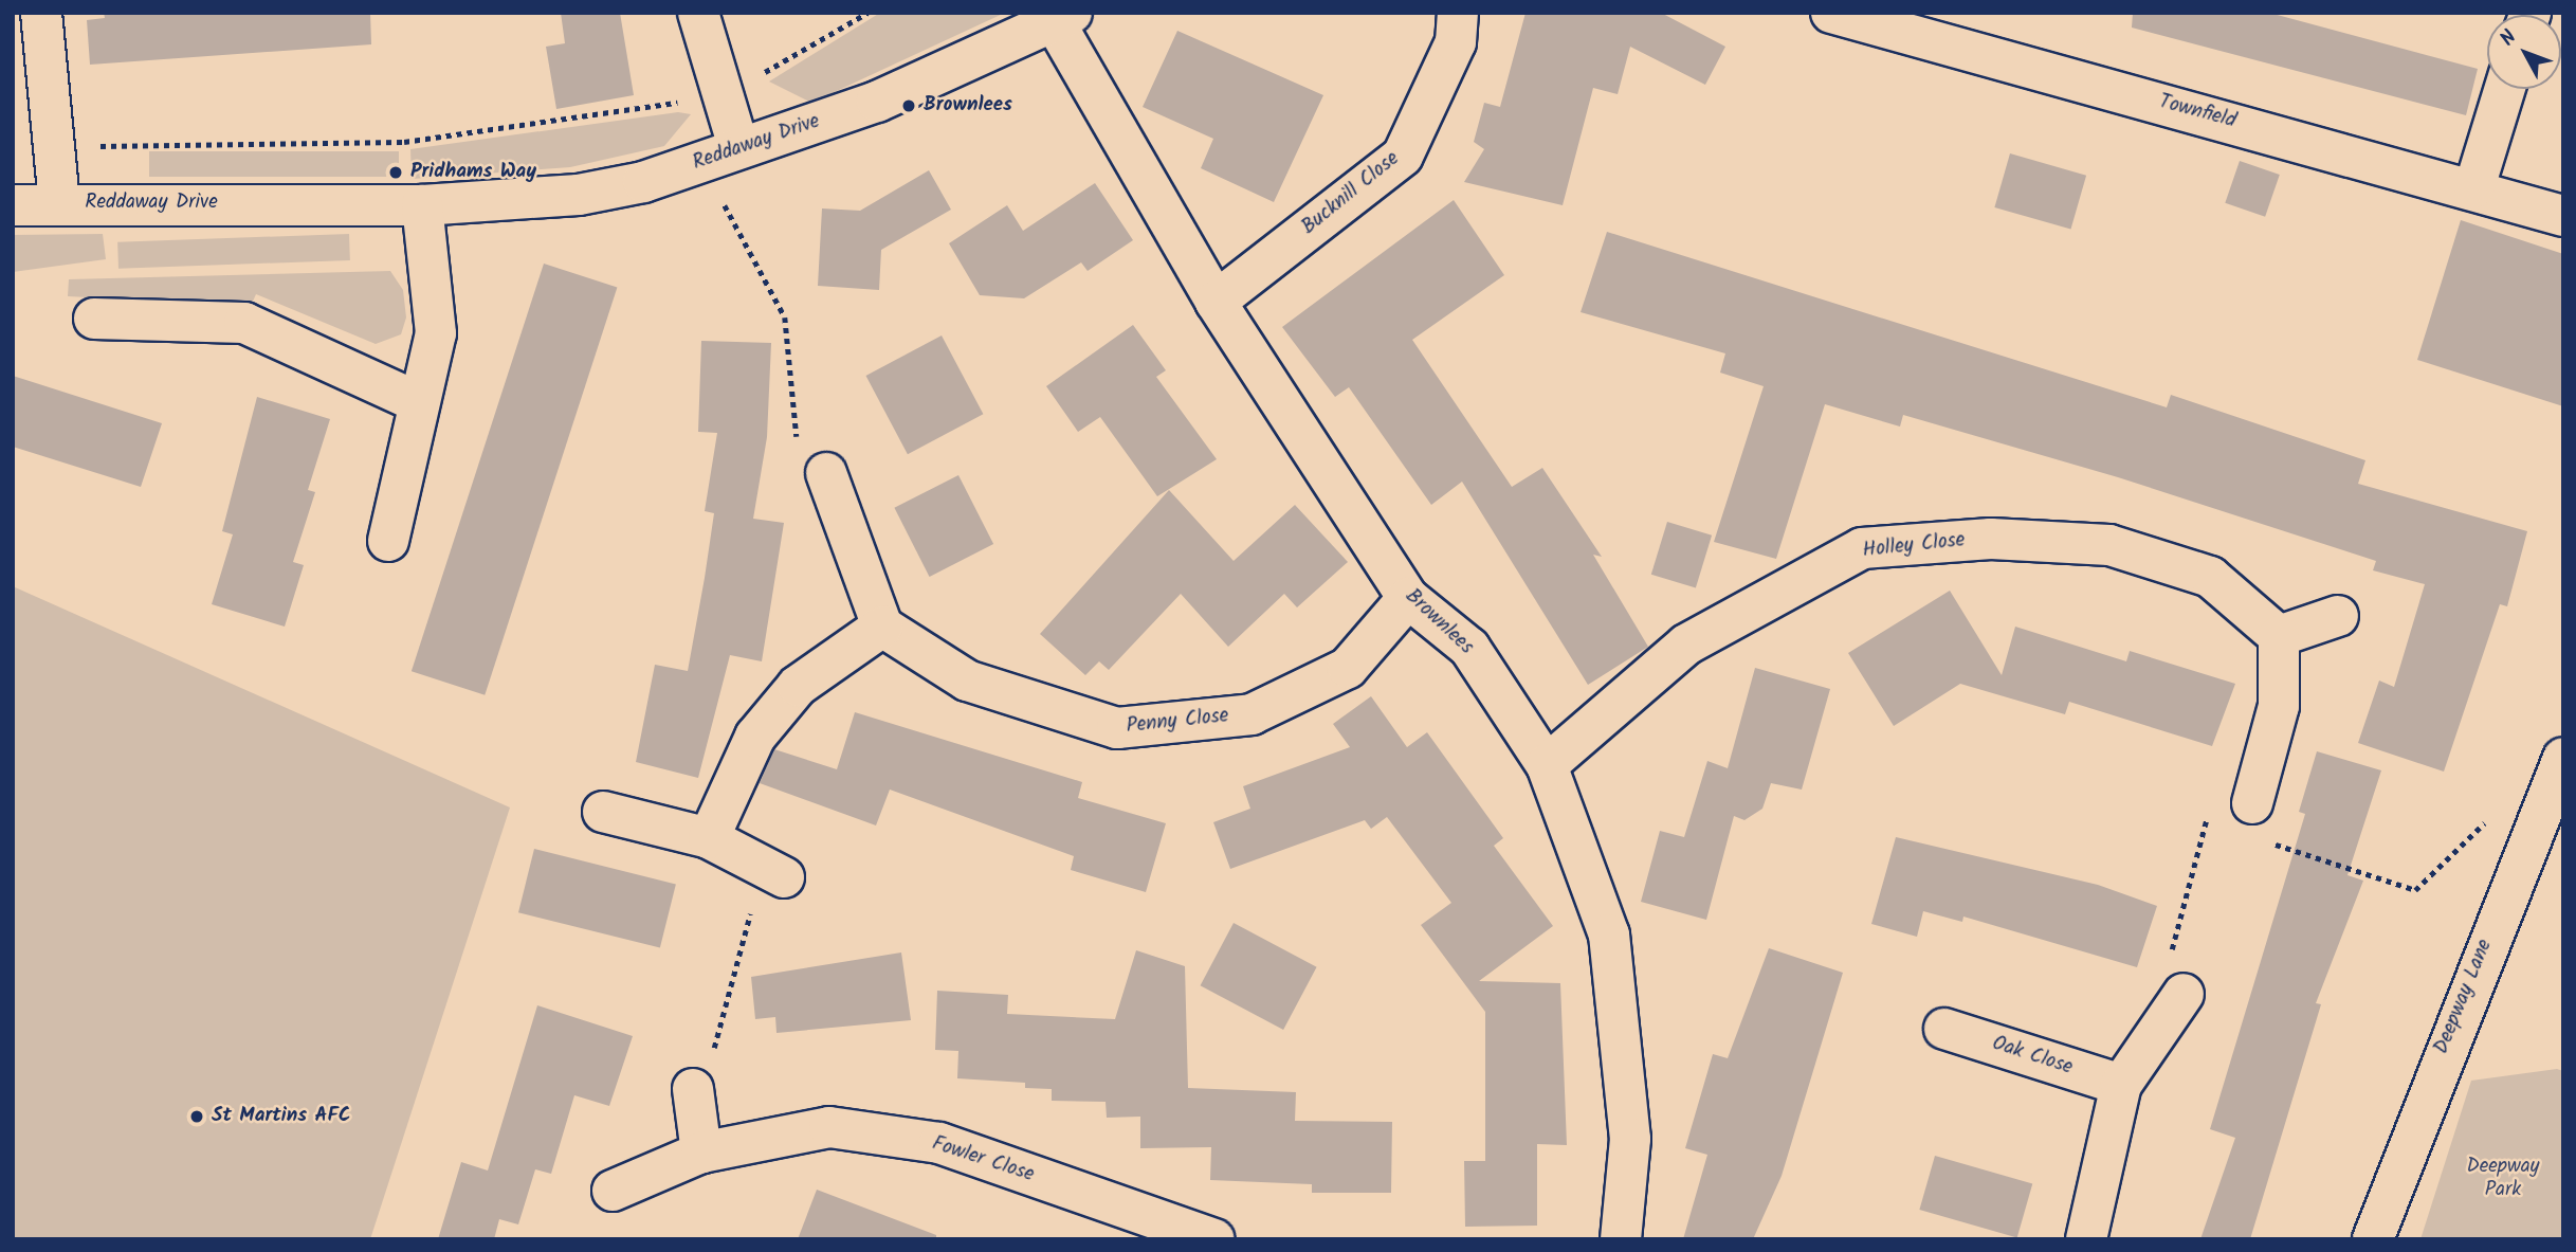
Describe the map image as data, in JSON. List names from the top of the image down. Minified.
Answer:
{"streets":{"street":["Townfield","Reddaway Drive","Bucknill Close","Holley Close","Brownlees","Penny Close","Deepway Lane","Oak Close","Fowler Close"]},"crossings":[["Reddaway Drive","Brownlees"],["Bucknill Close","Brownlees"],["Holley Close","Brownlees"],["Brownlees","Penny Close"]],"parks":["Deepway Park"],"places":["Brownlees","Pridhams Way","St Martins AFC"],"north":"top left"}
